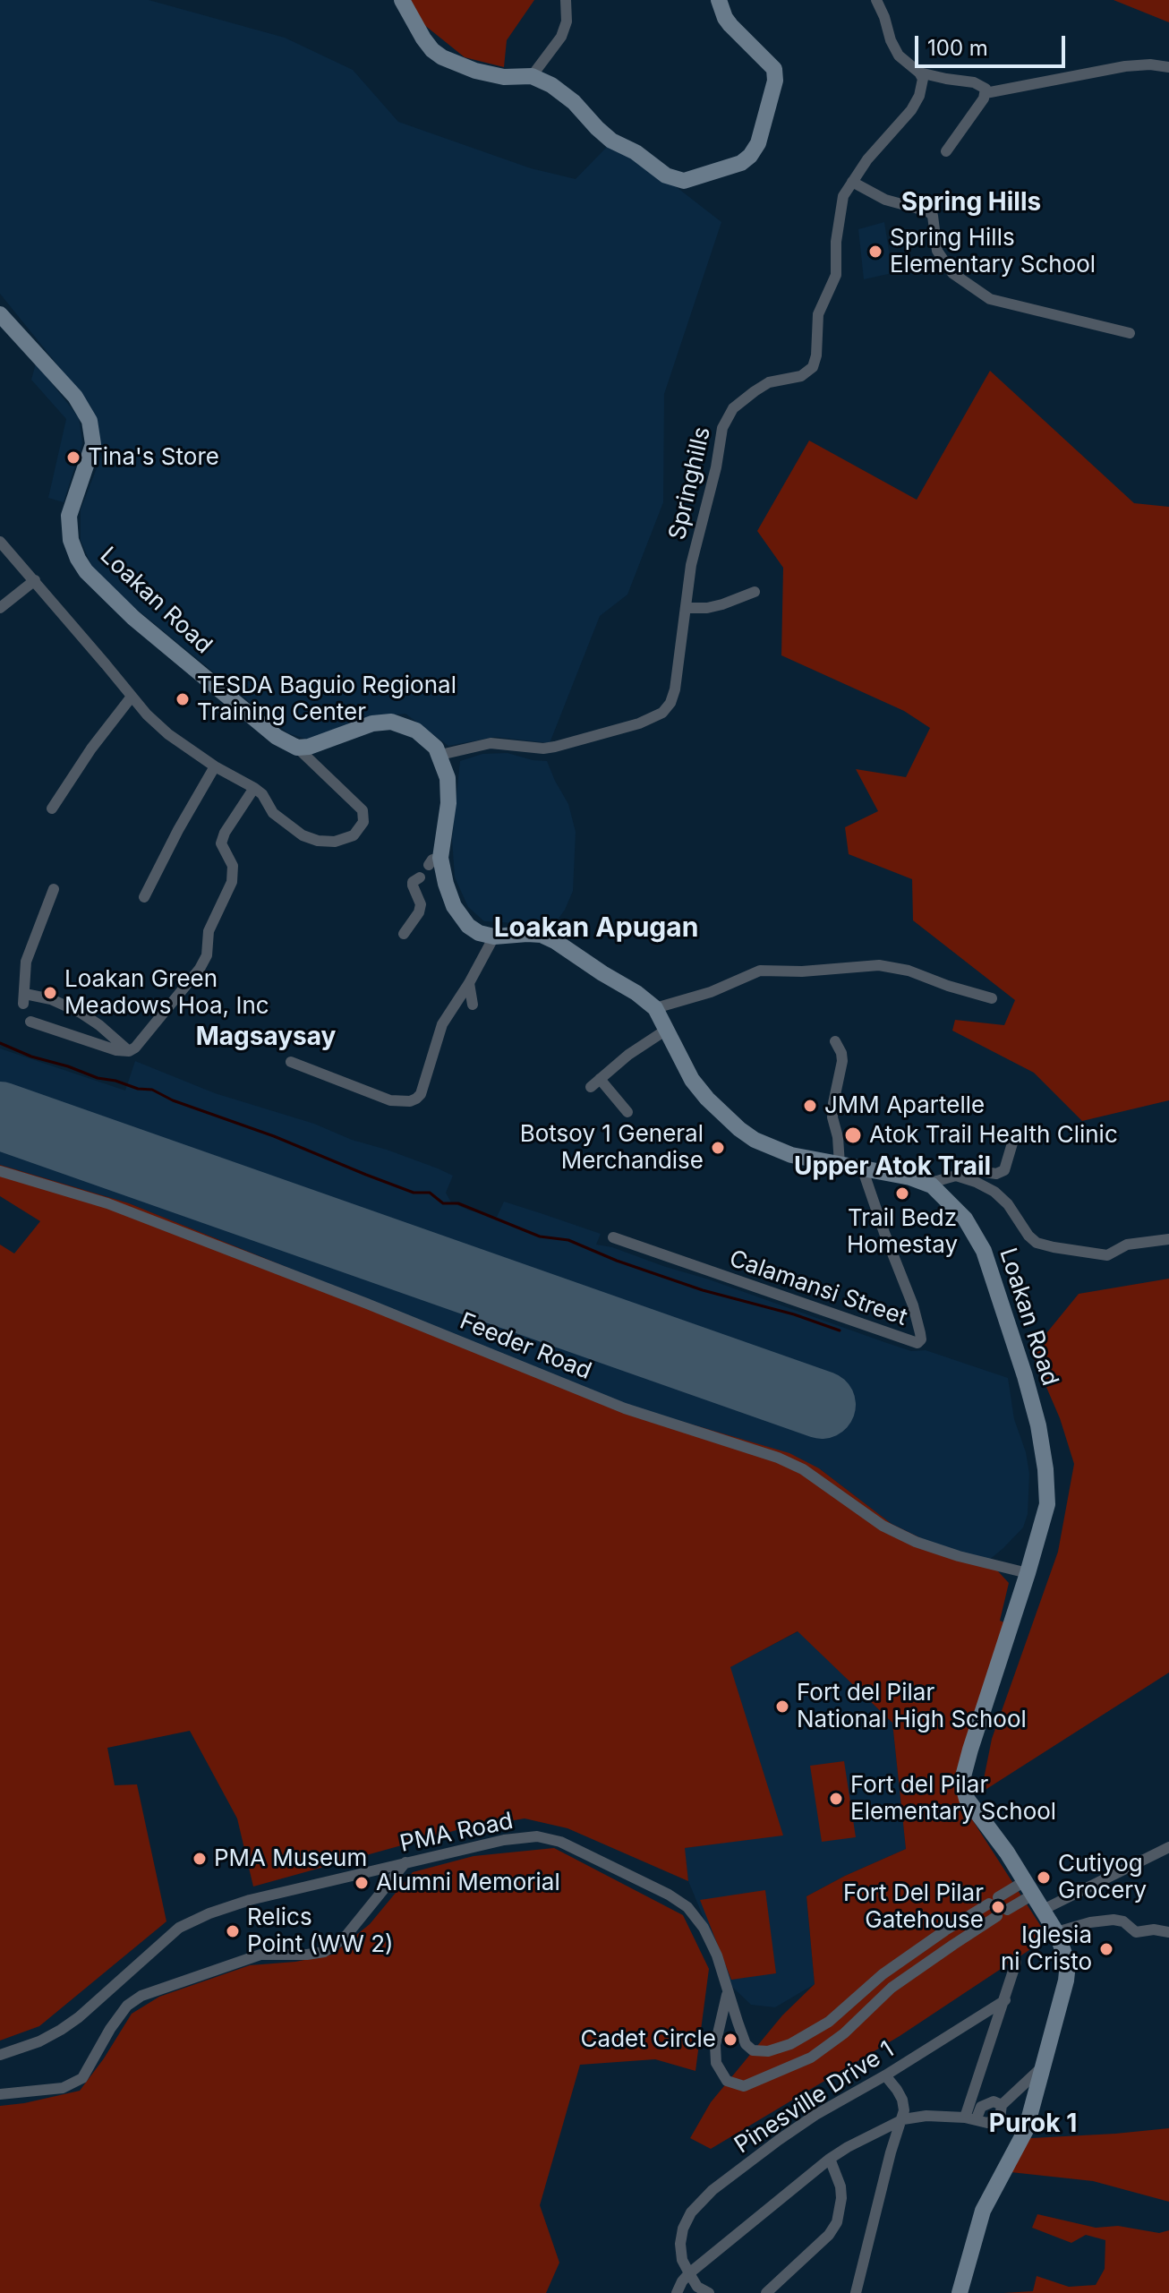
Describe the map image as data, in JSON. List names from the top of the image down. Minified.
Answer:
{"streets":{"main road":["Loakan Road"],"street":["Springhills","Calamansi Street","Feeder Road","PMA Road","Pinesville Drive 1"]},"crossings":[["Loakan Road","Calamansi Street"],["Loakan Road","Feeder Road"],["Loakan Road","PMA Road"]],"districts":["Spring Hills","Loakan Apugan","Magsaysay","Upper Atok Trail","Purok 1"],"places":["Spring Hills Elementary School","Tina's Store","TESDA Baguio Regional Training Center","Loakan Green Meadows Hoa, Inc","JMM Apartelle","Atok Trail Health Clinic","Botsoy 1 General Merchandise","Trail Bedz Homestay","Fort del Pilar National High School","Fort del Pilar Elementary School","PMA Museum","Cutiyog Grocery","Alumni Memorial","Fort Del Pilar Gatehouse","Relics Point (WW 2)","Iglesia ni Cristo","Cadet Circle"],"scale_bar":"100 m"}
